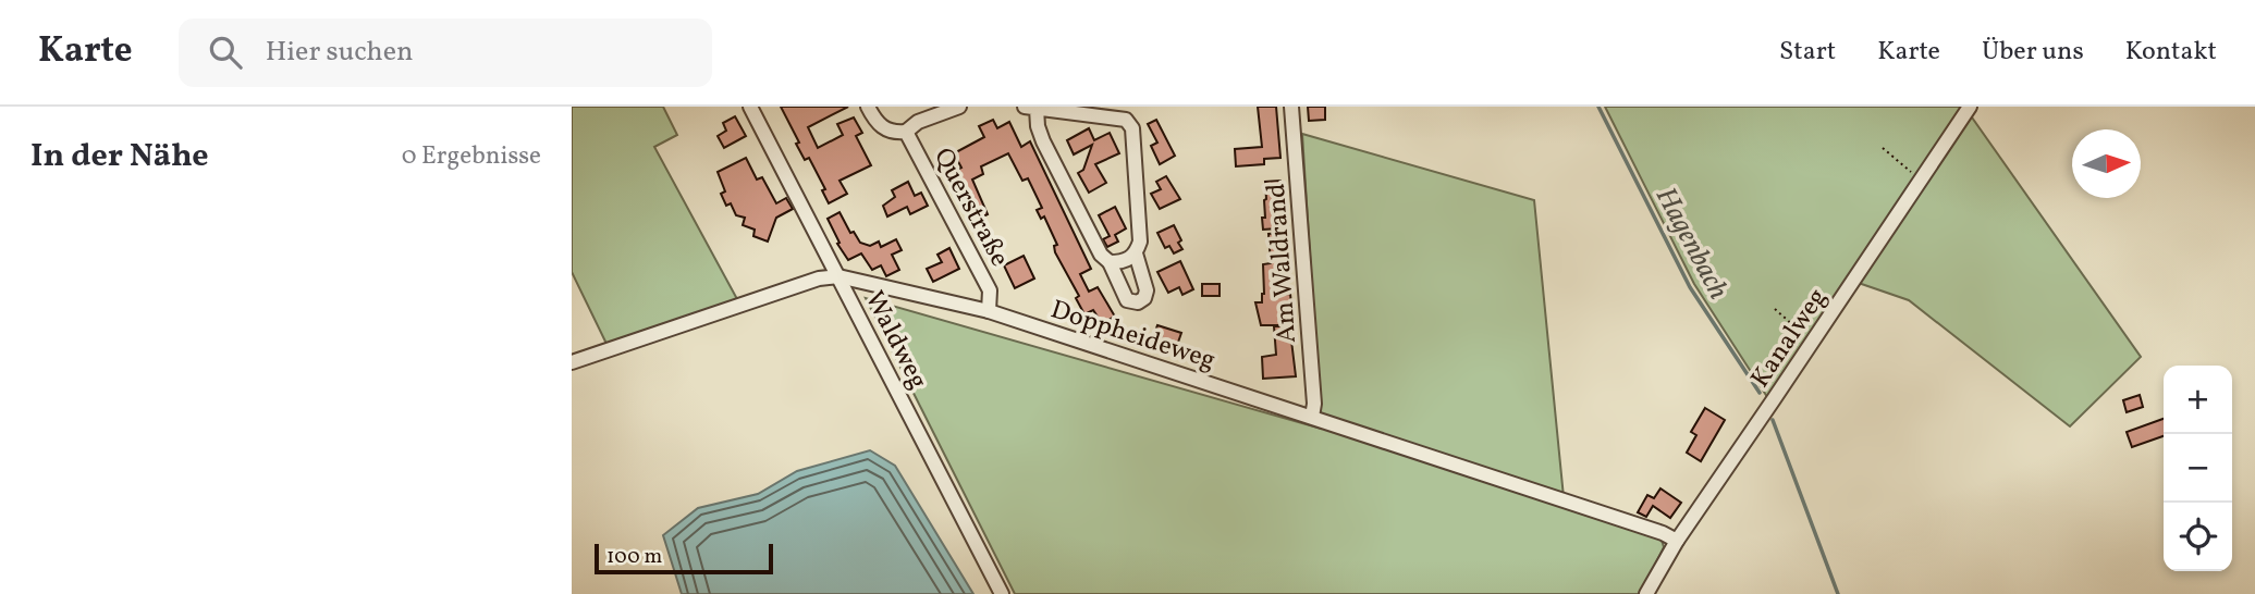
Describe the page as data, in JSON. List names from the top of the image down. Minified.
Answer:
{"streets":{"street":["Querstraße","Am Waldrand","Doppheideweg","Kanalweg","Waldweg"]},"crossings":[["Querstraße","Doppheideweg"],["Am Waldrand","Doppheideweg"],["Doppheideweg","Kanalweg"],["Doppheideweg","Waldweg"]],"water":["Hagenbach"],"scale_bar":"100 m","north":"right","page":{"header":"Karte","search":"Hier suchen","nav":["Start","Karte","Über uns","Kontakt"],"heading":["In der Nähe","0 Ergebnisse"],"map_buttons":["+","−"],"scale":"100 m"}}
